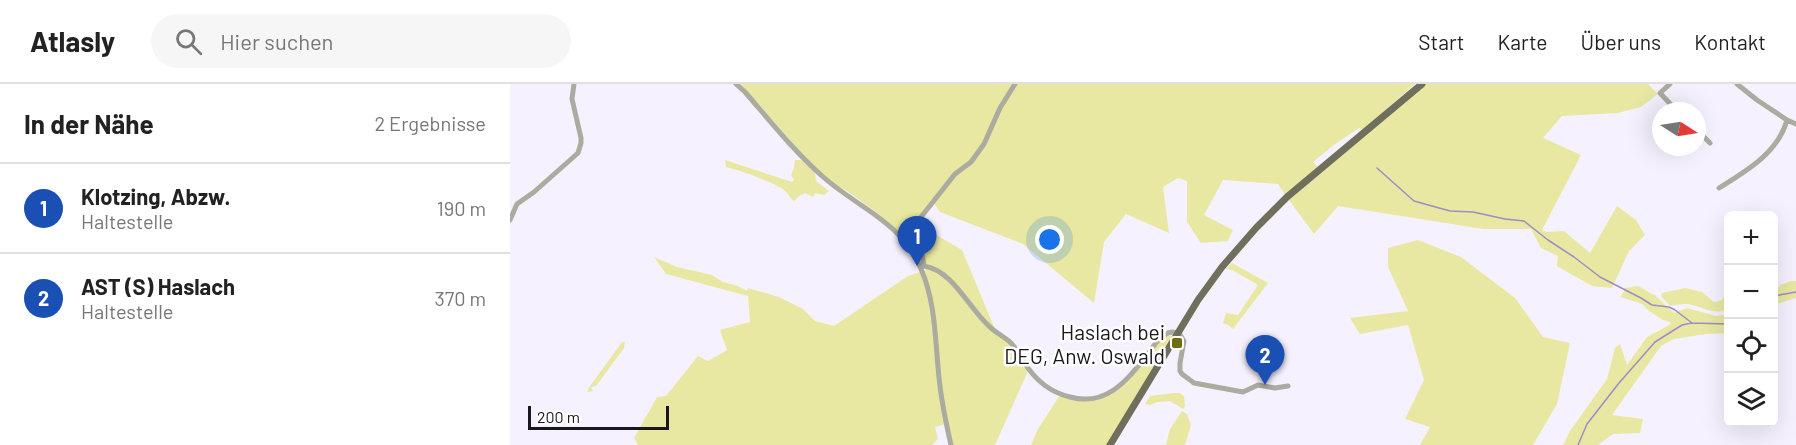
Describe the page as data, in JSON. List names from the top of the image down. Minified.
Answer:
{"places":{"transit":["Haslach bei DEG, Anw. Oswald"]},"scale_bar":"200 m","north":"right","page":{"header":"Atlasly","search":"Hier suchen","nav":["Start","Karte","Über uns","Kontakt"],"heading":["In der Nähe","2 Ergebnisse"],"list":[{"mark":"1","name":"Klotzing, Abzw.","note":"Haltestelle","value":"190 m"},{"mark":"2","name":"AST (S) Haslach","note":"Haltestelle","value":"370 m"}],"map_buttons":["+","−"],"pins":["1","2"],"scale":"200 m"}}
